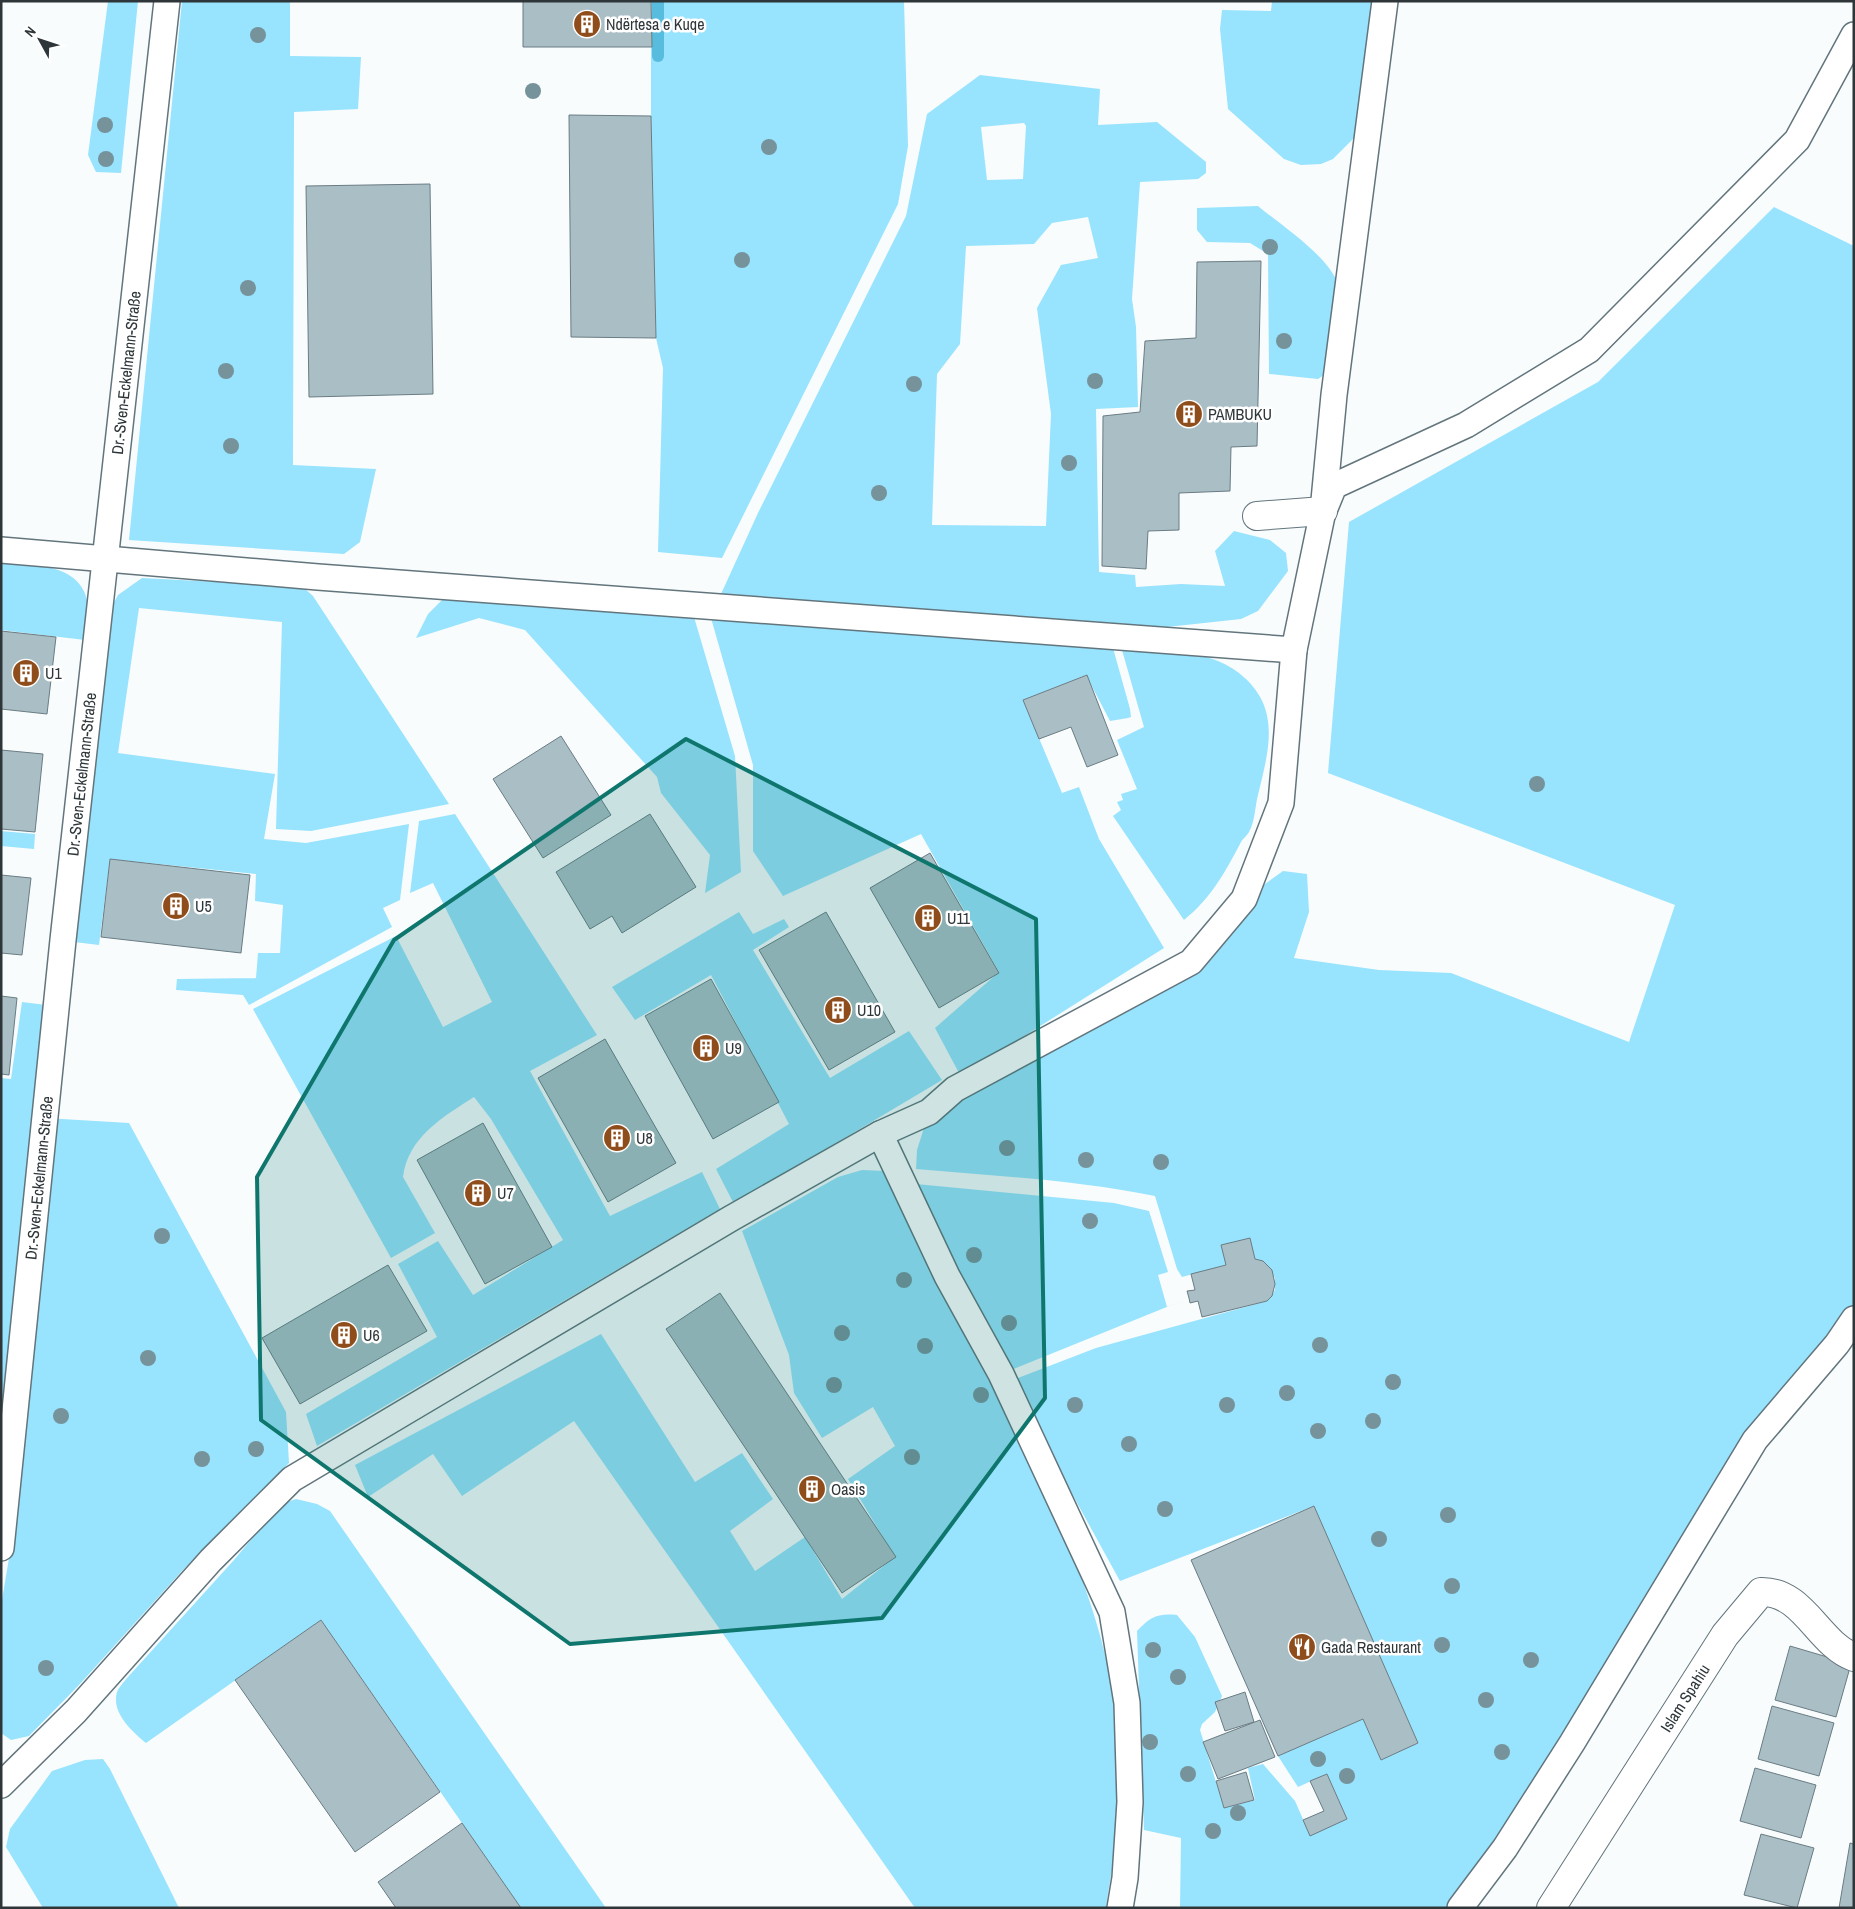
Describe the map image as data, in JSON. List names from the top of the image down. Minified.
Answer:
{"streets":{"street":["Islam Spahiu"],"lane":["Dr.-Sven-Eckelmann-Straße"]},"places":{"building":["Ndërtesa e Kuqe","PAMBUKU","U1","U5","U11","U10","U9","U8","U7","U6","Oasis"],"restaurant":["Gada Restaurant"]},"north":"top left"}
